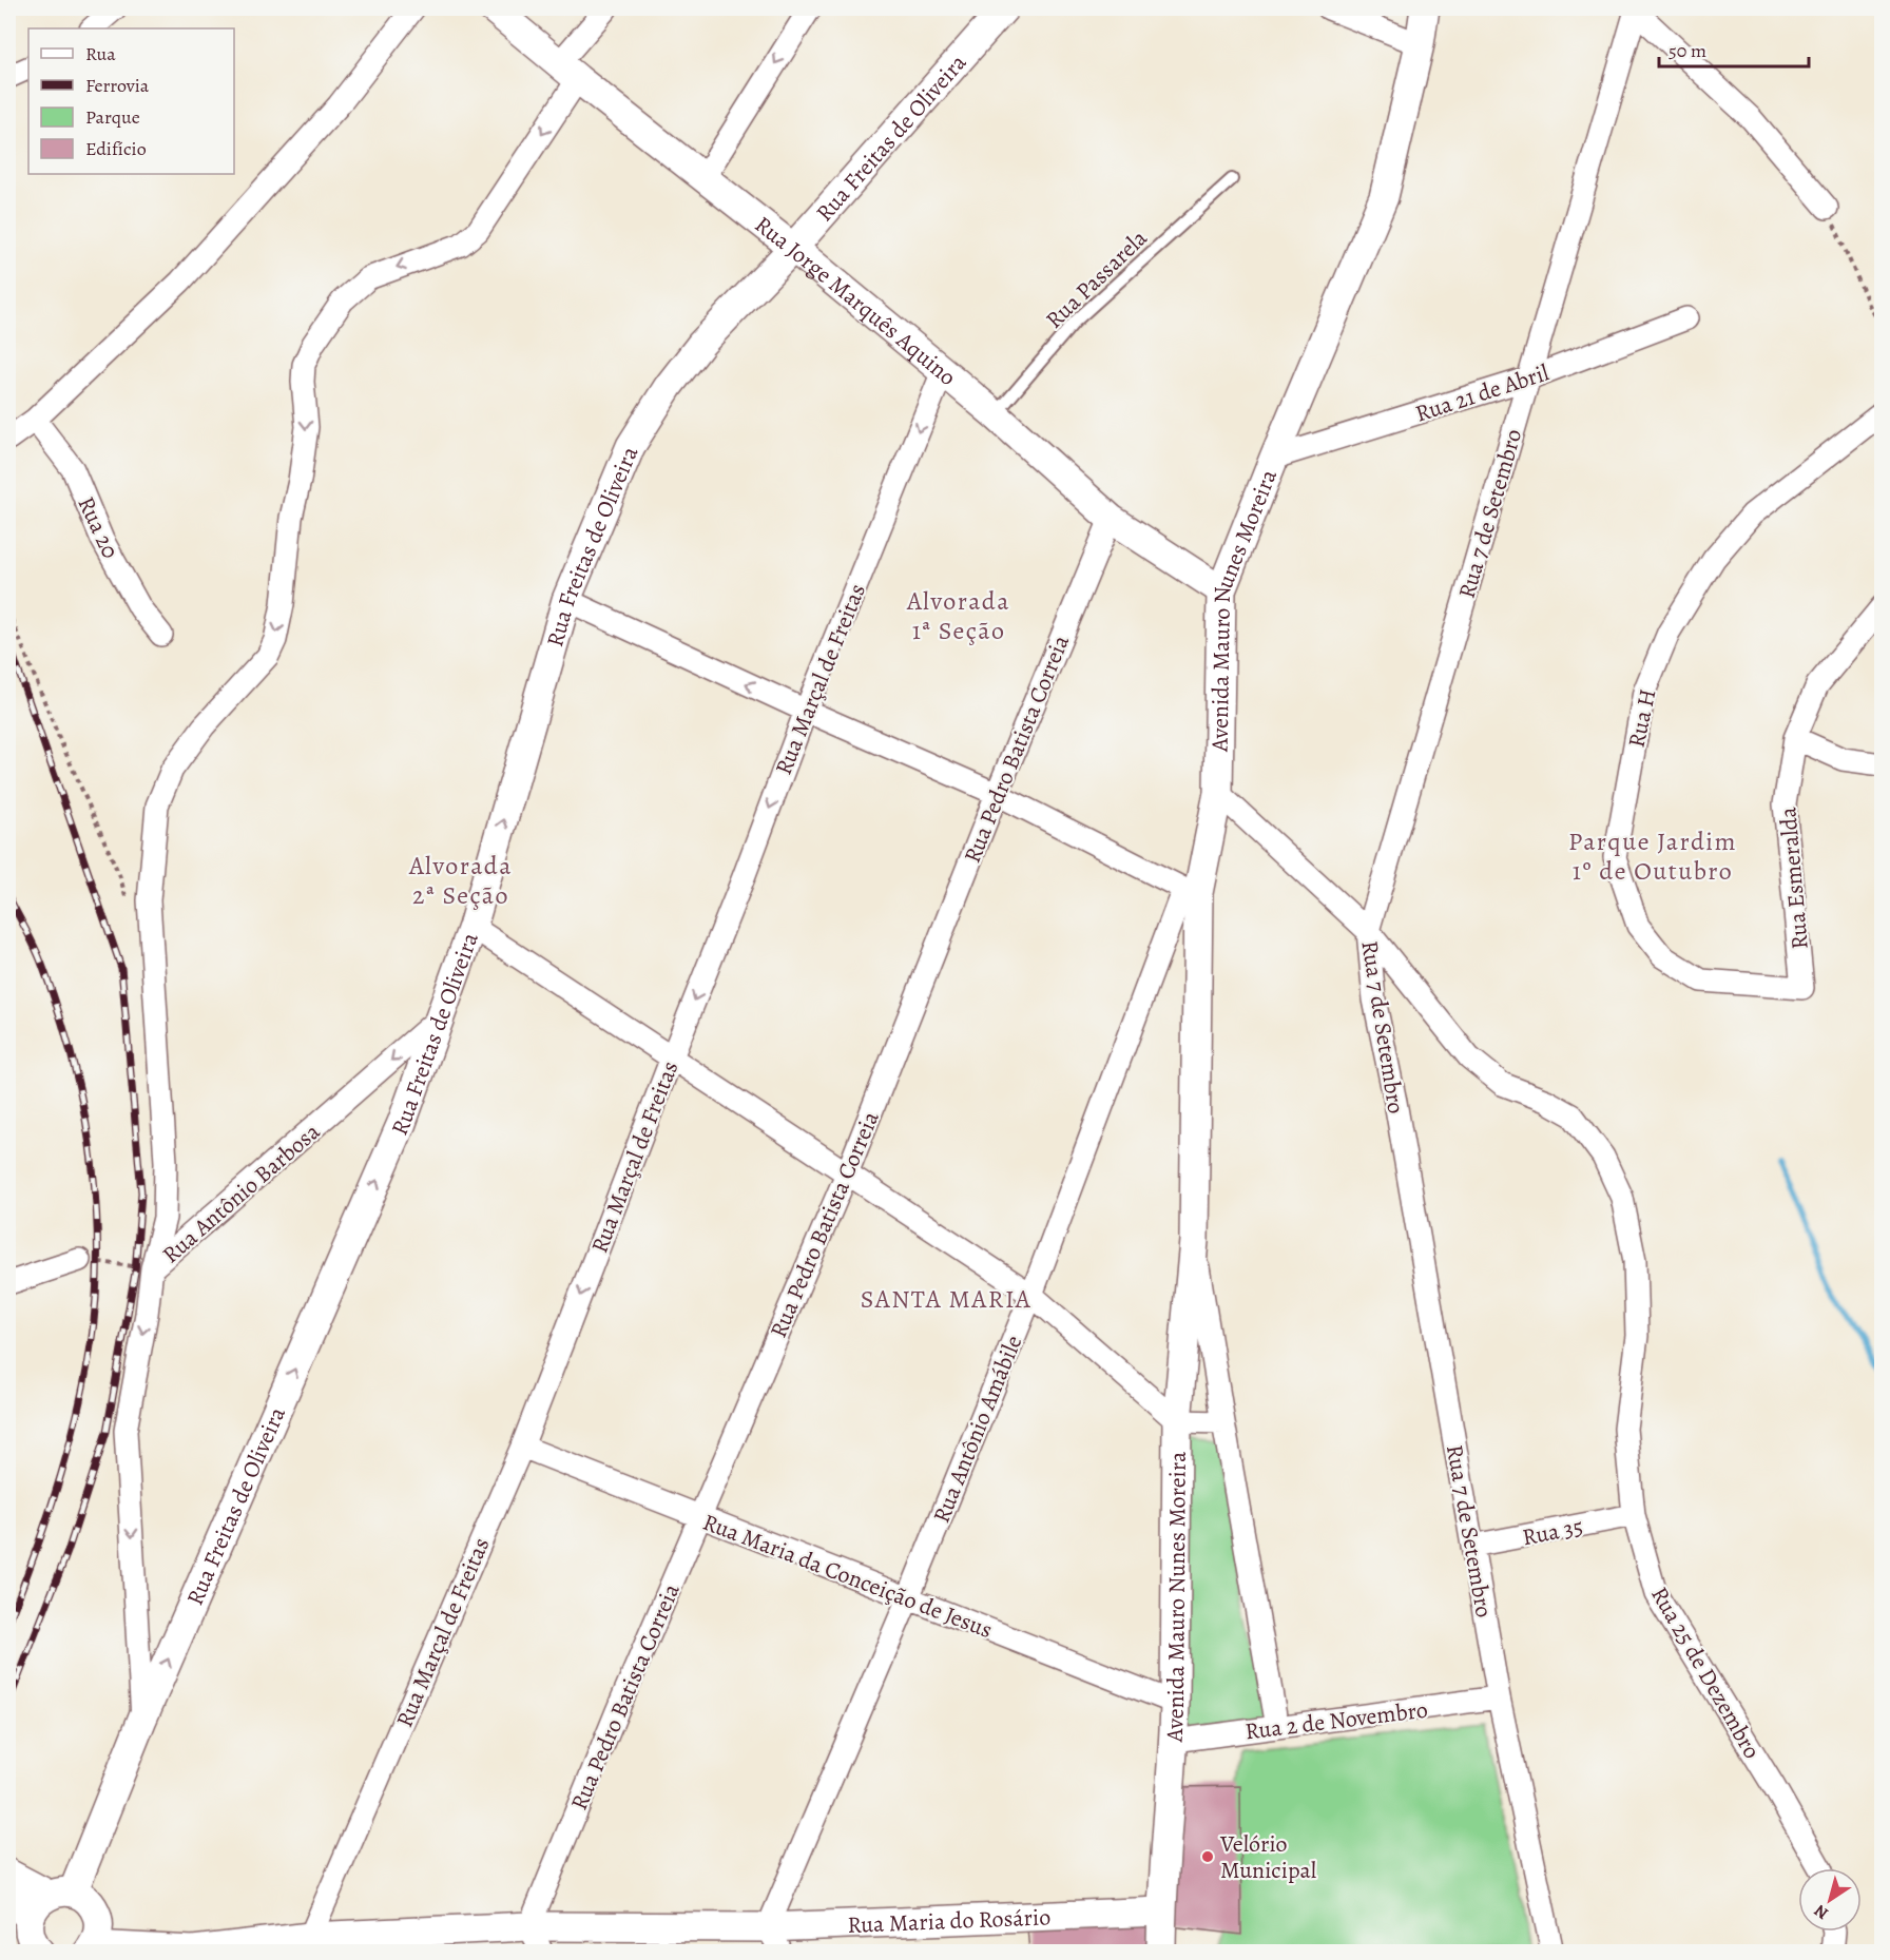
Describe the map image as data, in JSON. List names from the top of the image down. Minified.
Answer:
{"streets":{"street":["Rua Freitas de Oliveira","Rua Jorge Marquês Aquino","Rua 21 de Abril","Rua 7 de Setembro","Rua 20","Avenida Mauro Nunes Moreira","Rua Marçal de Freitas","Rua H","Rua Pedro Batista Correia","Rua Esmeralda","Rua Antônio Barbosa","Rua Antônio Amábile","Rua 35","Rua Maria da Conceição de Jesus","Rua 25 de Dezembro","Rua 2 de Novembro","Rua Maria do Rosário"],"lane":["Rua Passarela"]},"crossings":[["Rua Freitas de Oliveira","Rua Jorge Marquês Aquino"],["Rua Freitas de Oliveira","Rua Antônio Barbosa"],["Rua Passarela","Rua Jorge Marquês Aquino"],["Rua Jorge Marquês Aquino","Avenida Mauro Nunes Moreira"],["Rua Jorge Marquês Aquino","Rua Marçal de Freitas"],["Rua Jorge Marquês Aquino","Rua Pedro Batista Correia"],["Rua 21 de Abril","Rua 7 de Setembro"],["Rua 21 de Abril","Avenida Mauro Nunes Moreira"],["Rua 7 de Setembro","Rua 35"],["Rua 7 de Setembro","Rua 25 de Dezembro"],["Rua 7 de Setembro","Rua 2 de Novembro"],["Avenida Mauro Nunes Moreira","Rua Antônio Amábile"],["Avenida Mauro Nunes Moreira","Rua Maria da Conceição de Jesus"],["Avenida Mauro Nunes Moreira","Rua 25 de Dezembro"],["Avenida Mauro Nunes Moreira","Rua 2 de Novembro"],["Avenida Mauro Nunes Moreira","Rua Maria do Rosário"],["Rua Marçal de Freitas","Rua Maria da Conceição de Jesus"],["Rua Marçal de Freitas","Rua Maria do Rosário"],["Rua H","Rua Esmeralda"],["Rua Pedro Batista Correia","Rua Maria da Conceição de Jesus"],["Rua Pedro Batista Correia","Rua Maria do Rosário"],["Rua Antônio Amábile","Rua Maria da Conceição de Jesus"],["Rua Antônio Amábile","Rua Maria do Rosário"],["Rua 35","Rua 25 de Dezembro"]],"one_way":["Rua Freitas de Oliveira","Rua Marçal de Freitas"],"districts":["Alvorada 1ª Seção","Parque Jardim 1º de Outubro","Alvorada 2ª Seção","SANTA MARIA"],"places":["Velório Municipal"],"legend":["Rua","Ferrovia","Parque","Edifício"],"scale_bar":"50 m","north":"bottom left"}
